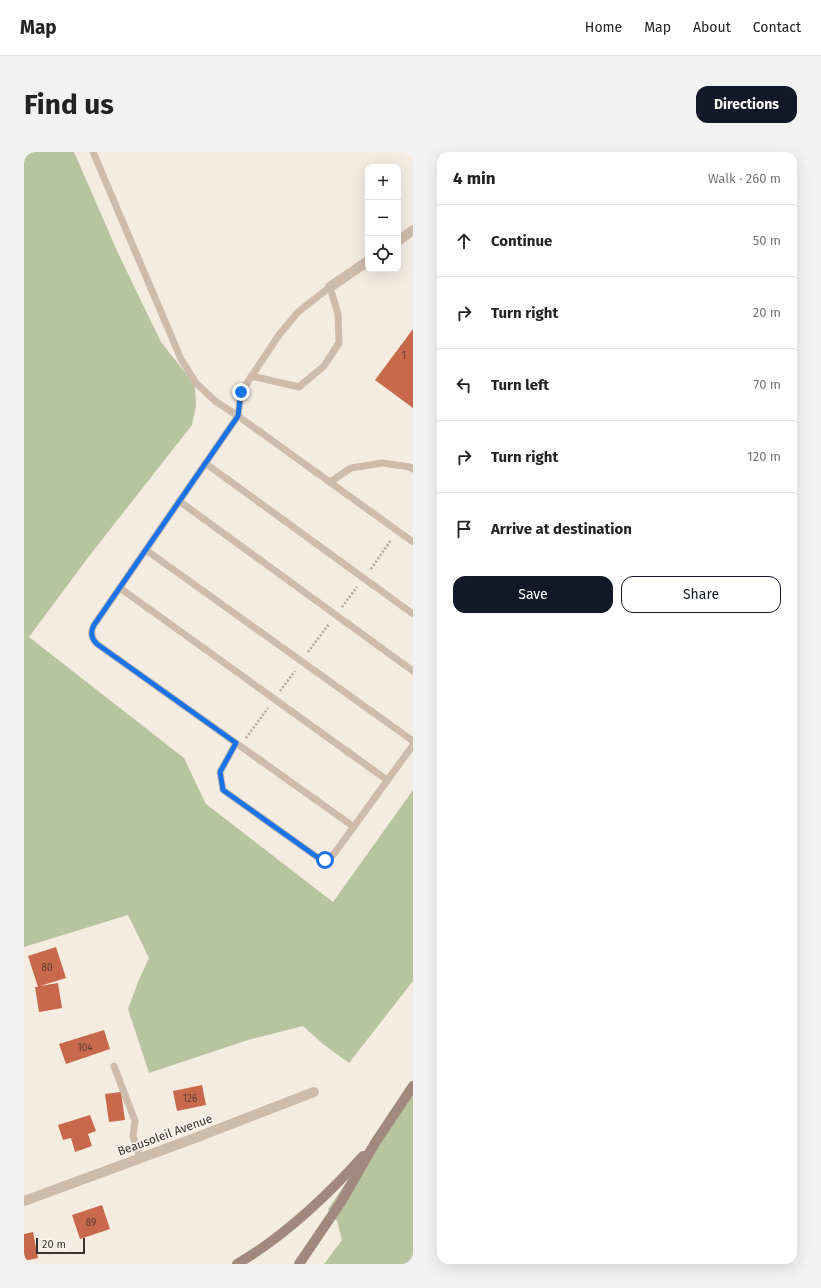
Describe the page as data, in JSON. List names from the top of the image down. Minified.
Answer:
{"streets":{"street":["Beausoleil Avenue"]},"house_numbers":["1","80","104","126","89"],"scale_bar":"20 m","page":{"header":"Map","nav":["Home","Map","About","Contact"],"buttons":["Directions",["Save","Share"]],"title":"Find us","heading":["4 min","Walk · 260 m"],"map_buttons":["+","−"],"list":[["Continue","50 m"],["Turn right","20 m"],["Turn left","70 m"],["Turn right","120 m"],"Arrive at destination"],"scale":"20 m"}}
